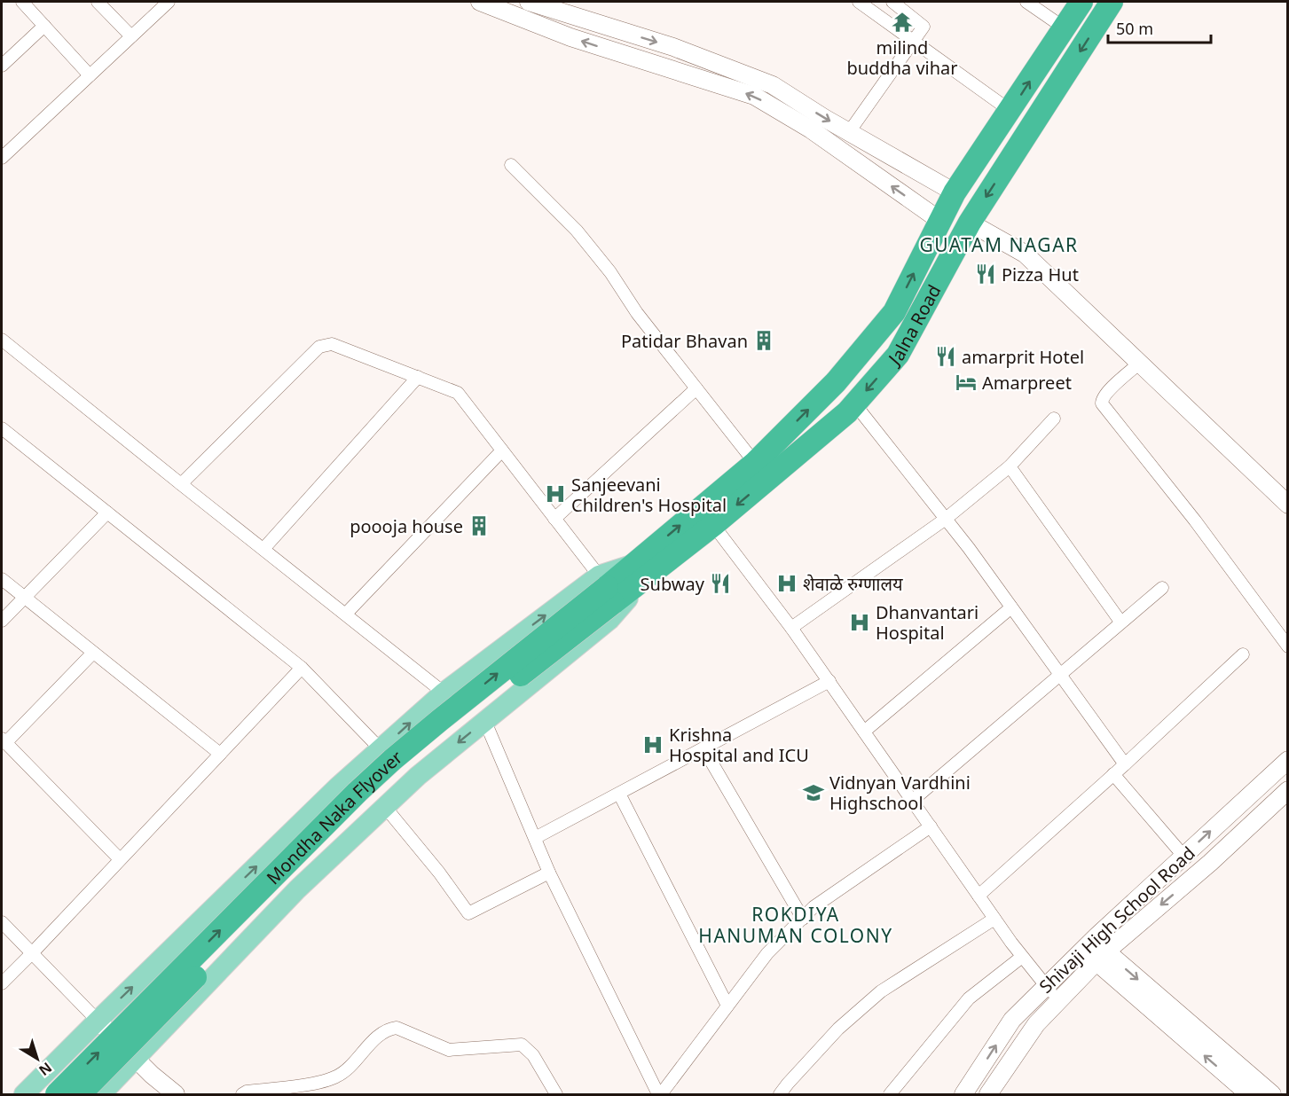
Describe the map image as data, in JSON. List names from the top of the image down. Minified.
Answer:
{"streets":{"highway":["Jalna Road","Mondha Naka Flyover"],"street":["Shivaji High School Road"]},"crossings":[["Jalna Road","Mondha Naka Flyover"]],"districts":["GUATAM NAGAR","ROKDIYA HANUMAN COLONY"],"places":{"temple":["milind buddha vihar"],"restaurant":["Pizza Hut","amarprit Hotel","Subway"],"building":["Patidar Bhavan","poooja house"],"hotel":["Amarpreet"],"hospital":["Sanjeevani Children's Hospital","शेवाळे रुग्णालय","Dhanvantari Hospital","Krishna Hospital and ICU"],"school or university":["Vidnyan Vardhini Highschool"]},"scale_bar":"50 m","north":"bottom right"}
